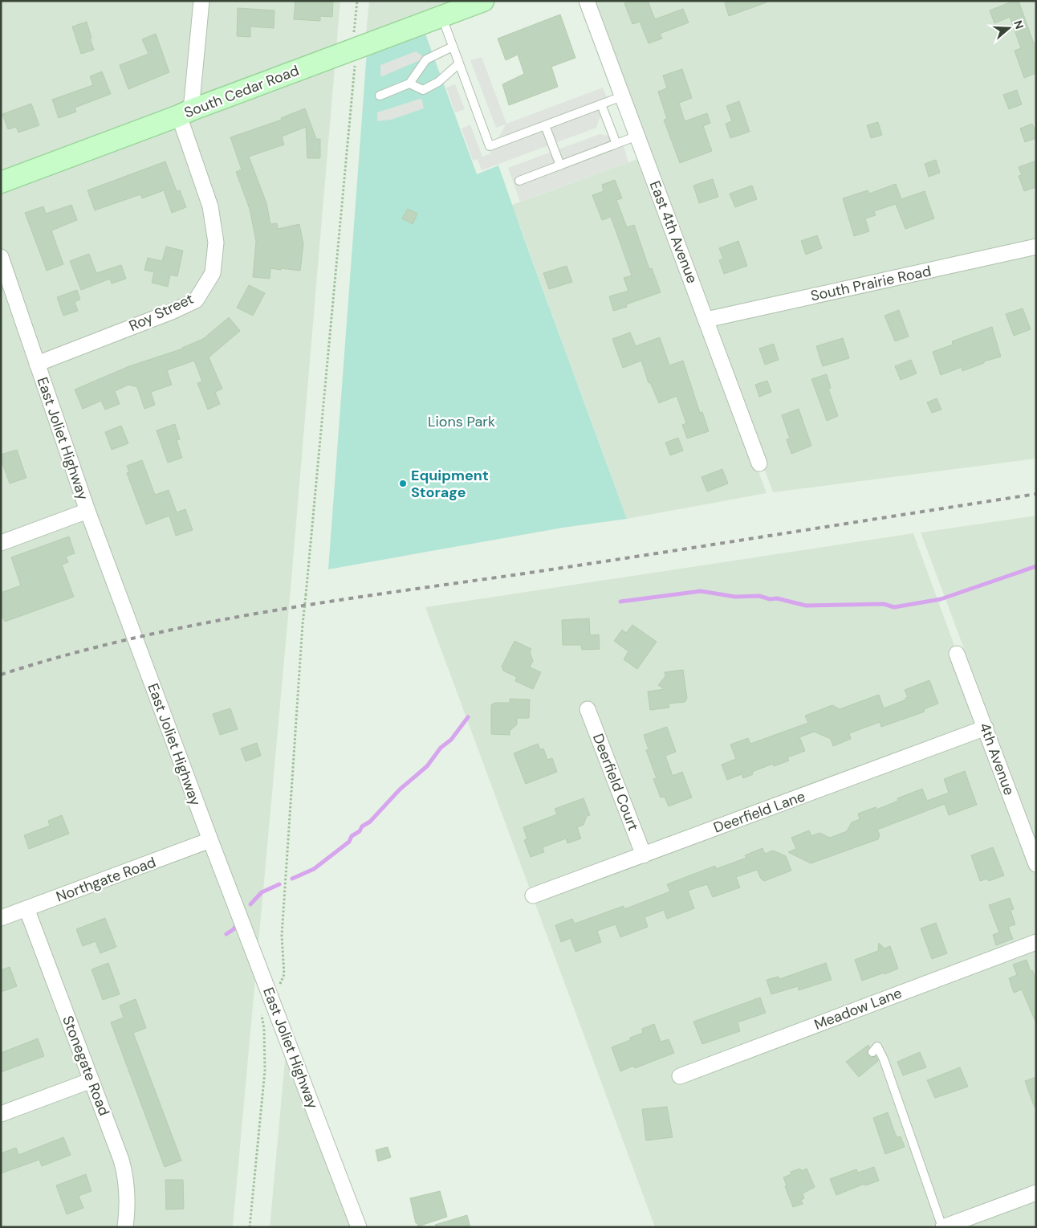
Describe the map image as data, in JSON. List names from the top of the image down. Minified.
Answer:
{"streets":{"main road":["South Cedar Road"],"street":["East 4th Avenue","South Prairie Road","Roy Street","East Joliet Highway","4th Avenue","Deerfield Court","Deerfield Lane","Northgate Road","Meadow Lane","Stonegate Road"]},"crossings":[["South Cedar Road","Roy Street"],["East 4th Avenue","South Prairie Road"],["Roy Street","East Joliet Highway"],["East Joliet Highway","Northgate Road"],["4th Avenue","Deerfield Lane"],["Deerfield Court","Deerfield Lane"],["Northgate Road","Stonegate Road"]],"parks":["Lions Park"],"places":["Equipment Storage"],"north":"right"}
